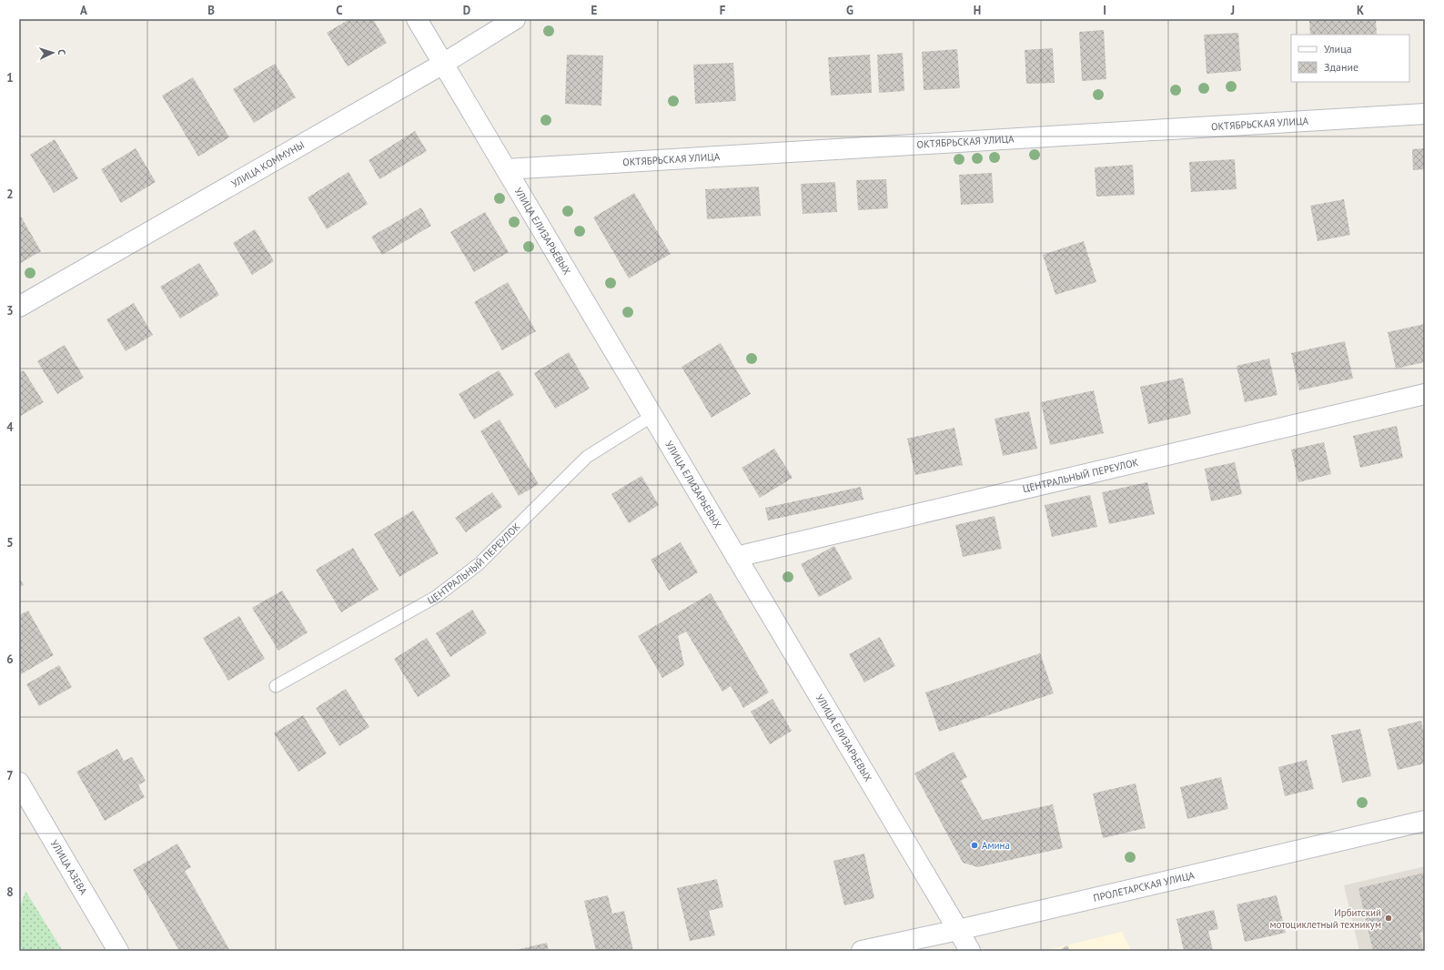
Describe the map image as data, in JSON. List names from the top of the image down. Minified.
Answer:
{"streets":{"street":["ОКТЯБРЬСКАЯ УЛИЦА","УЛИЦА КОММУНЫ","УЛИЦА ЕЛИЗАРЬЕВЫХ","ЦЕНТРАЛЬНЫЙ ПЕРЕУЛОК","УЛИЦА АЗЕВА","ПРОЛЕТАРСКАЯ УЛИЦА"]},"crossings":[["ОКТЯБРЬСКАЯ УЛИЦА","УЛИЦА ЕЛИЗАРЬЕВЫХ"],["УЛИЦА КОММУНЫ","УЛИЦА ЕЛИЗАРЬЕВЫХ"],["УЛИЦА ЕЛИЗАРЬЕВЫХ","ЦЕНТРАЛЬНЫЙ ПЕРЕУЛОК"],["УЛИЦА ЕЛИЗАРЬЕВЫХ","ПРОЛЕТАРСКАЯ УЛИЦА"]],"places":["Амина","Ирбитский мотоциклетный техникум"],"legend":["Улица","Здание"],"north":"right","grid":{"columns":["A","B","C","D","E","F","G","H","I","J","K"],"rows":["1","2","3","4","5","6","7","8"]}}
